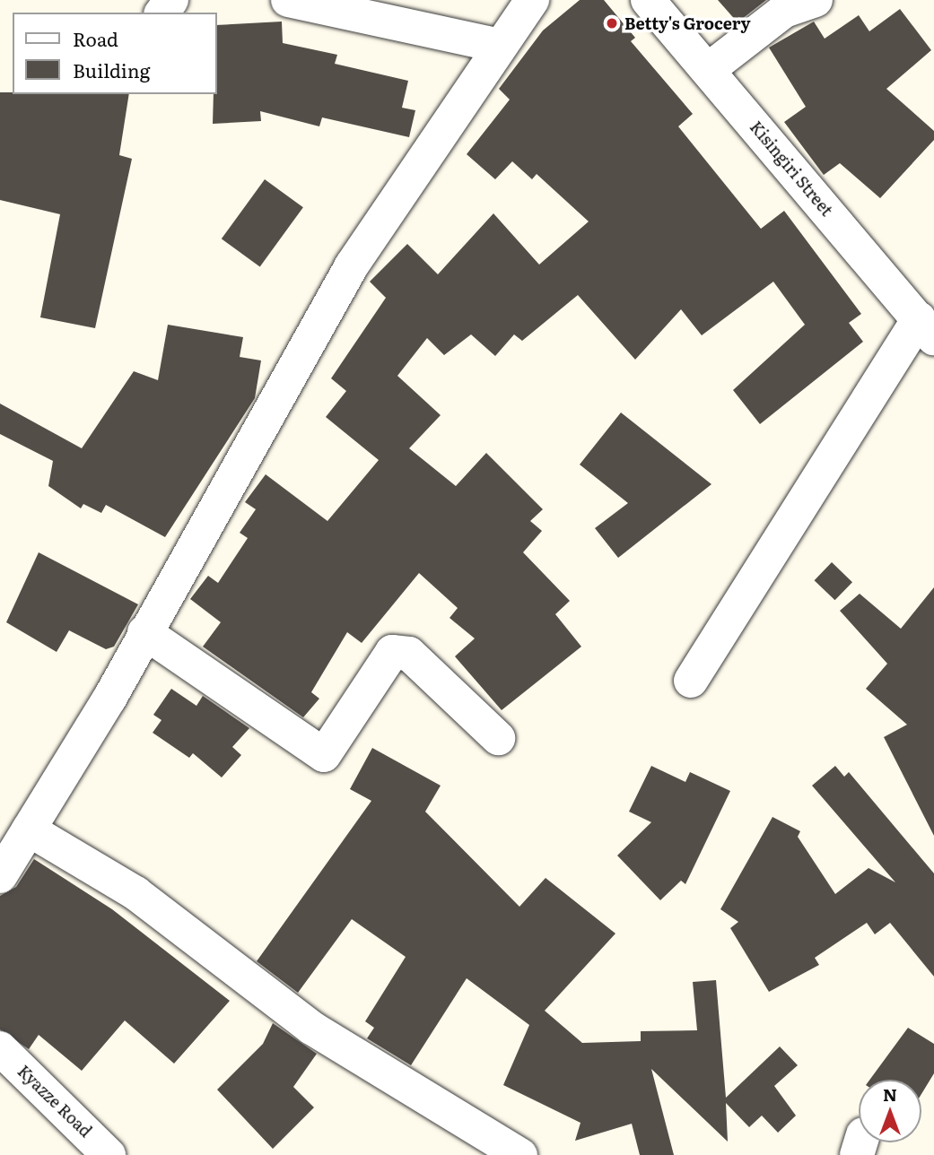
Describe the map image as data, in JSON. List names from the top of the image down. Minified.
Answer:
{"streets":{"street":["Kisingiri Street","Kyazze Road"]},"places":["Betty's Grocery"],"legend":["Road","Building"],"north":"top"}
